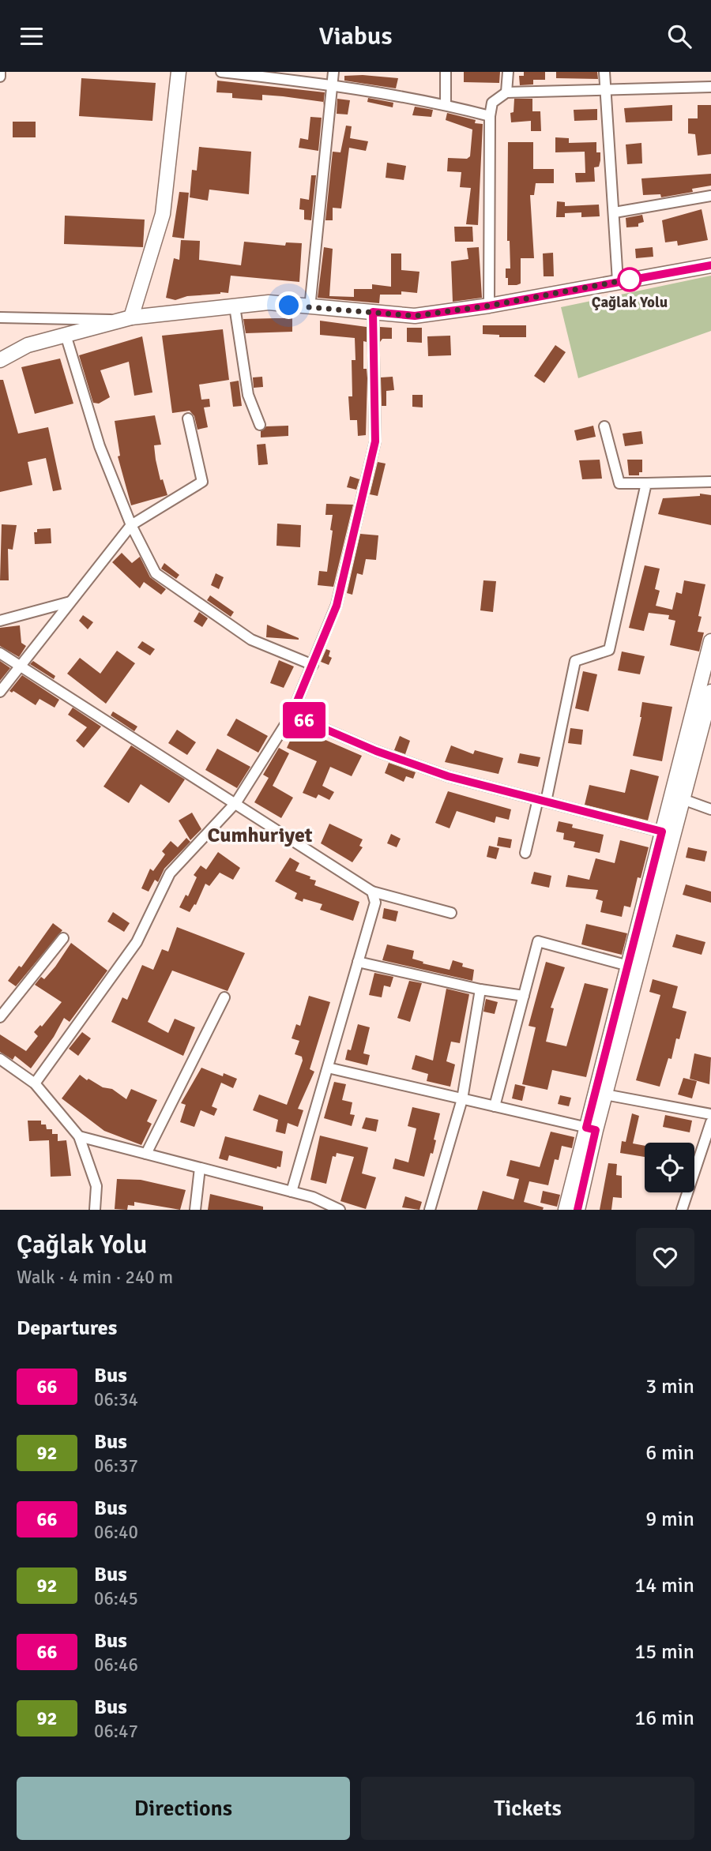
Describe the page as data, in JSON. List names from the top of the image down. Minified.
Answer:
{"districts":["Cumhuriyet"],"places":["Çağlak Yolu"],"lines":["bus line 66"],"page":{"header":"Viabus","on_map":"66","heading":[["Çağlak Yolu","Walk · 4 min · 240 m"],"Departures"],"list":[{"mark":"66","name":"Bus","note":"06:34","value":"3 min"},{"mark":"92","name":"Bus","note":"06:37","value":"6 min"},{"mark":"66","name":"Bus","note":"06:40","value":"9 min"},{"mark":"92","name":"Bus","note":"06:45","value":"14 min"},{"mark":"66","name":"Bus","note":"06:46","value":"15 min"},{"mark":"92","name":"Bus","note":"06:47","value":"16 min"}],"buttons":["Directions","Tickets"]}}
